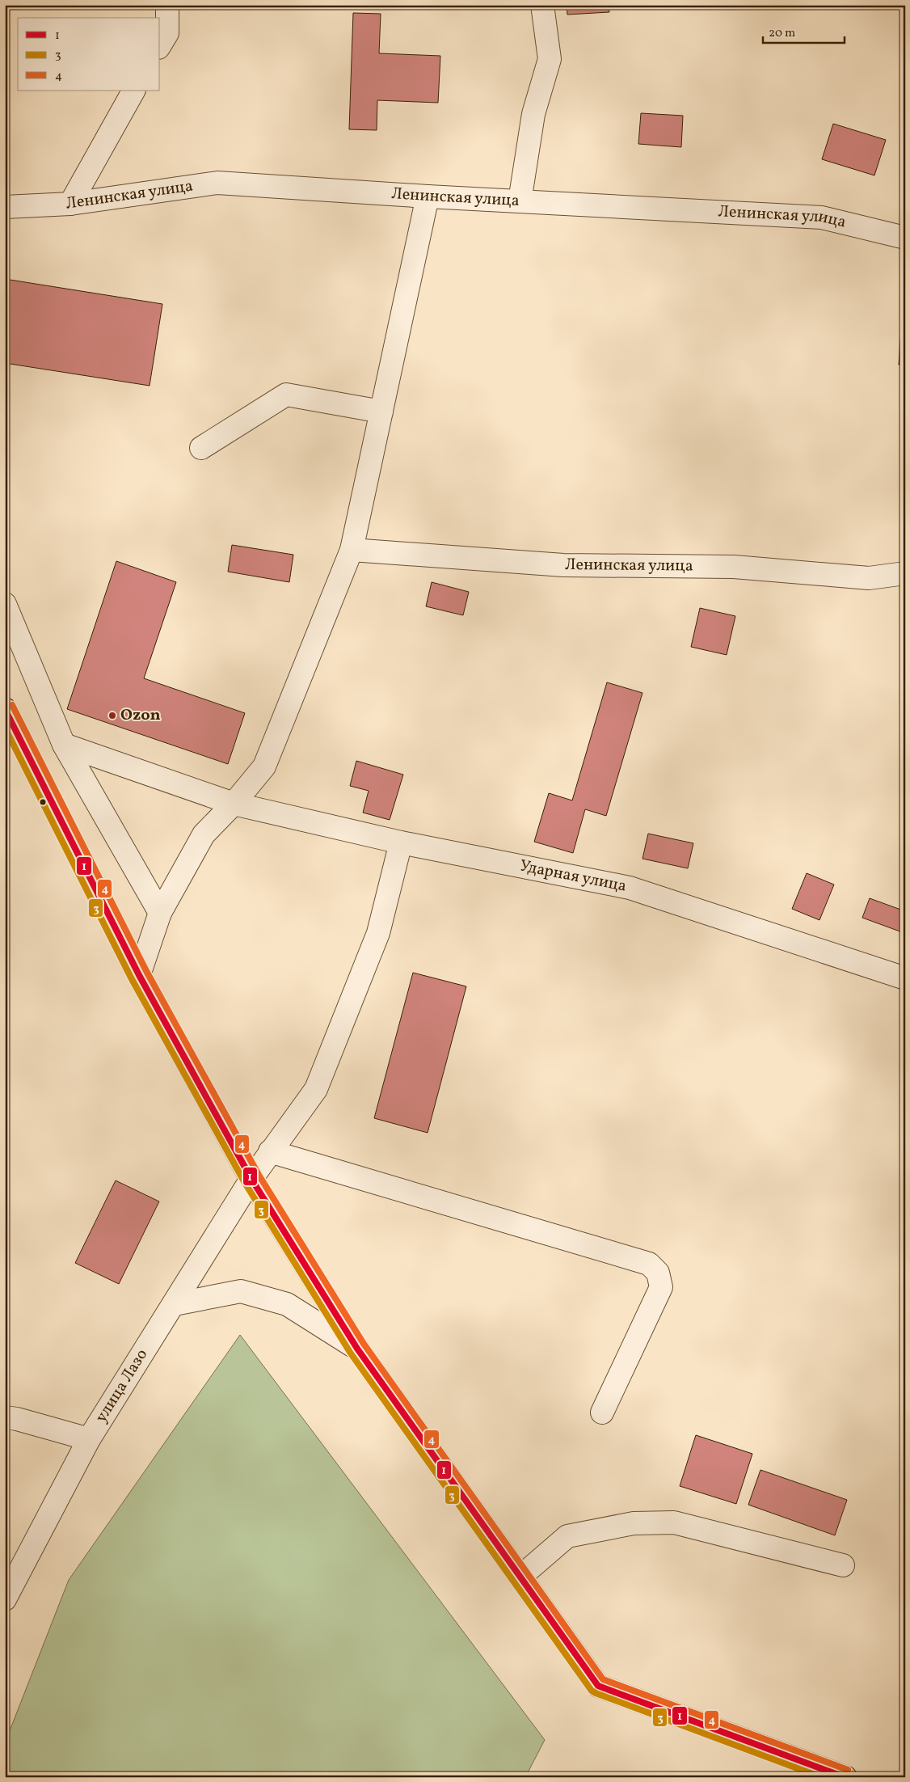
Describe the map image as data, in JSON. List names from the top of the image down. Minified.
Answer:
{"streets":{"street":["Ленинская улица","Ударная улица","улица Лазо"]},"crossings":[["Ударная улица","улица Лазо"]],"places":["Ozon"],"lines":["transit line 4","transit line 1","transit line 3"],"legend":["1","3","4"],"scale_bar":"20 m"}
